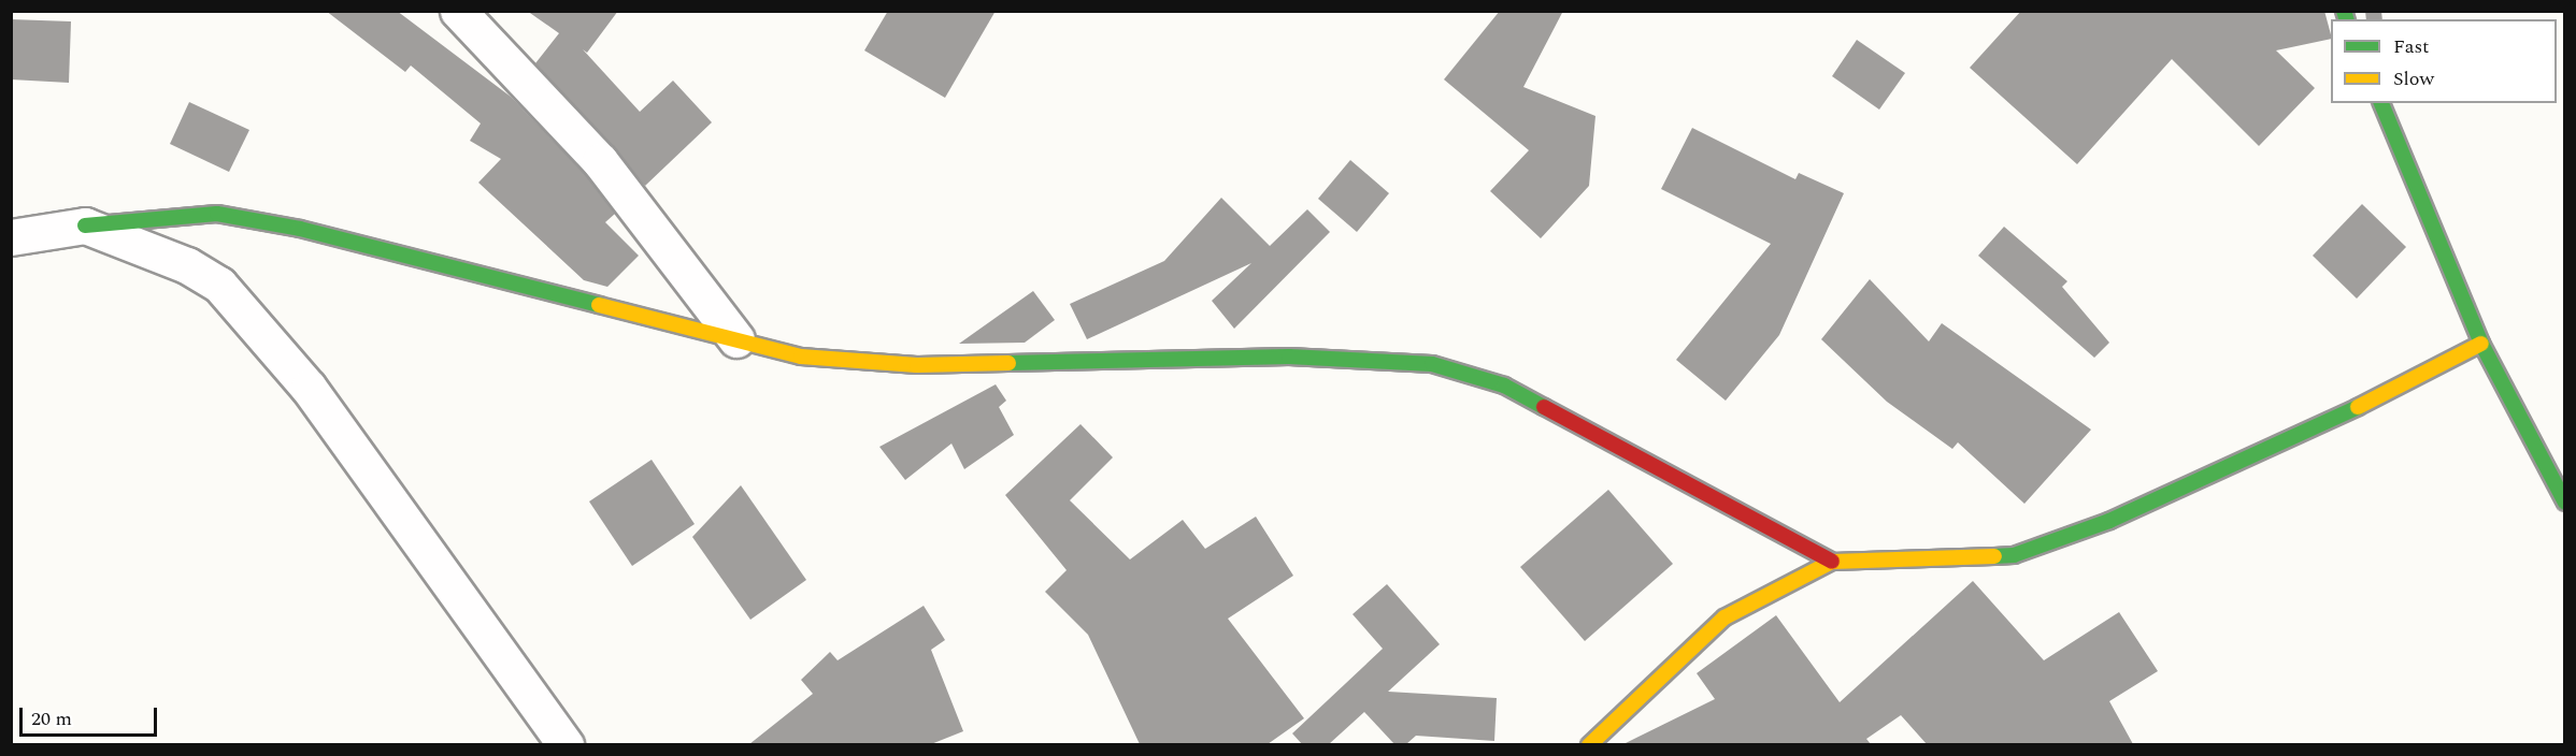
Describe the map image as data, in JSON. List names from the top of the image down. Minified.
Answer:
{"legend":["Fast","Slow"],"scale_bar":"20 m"}
